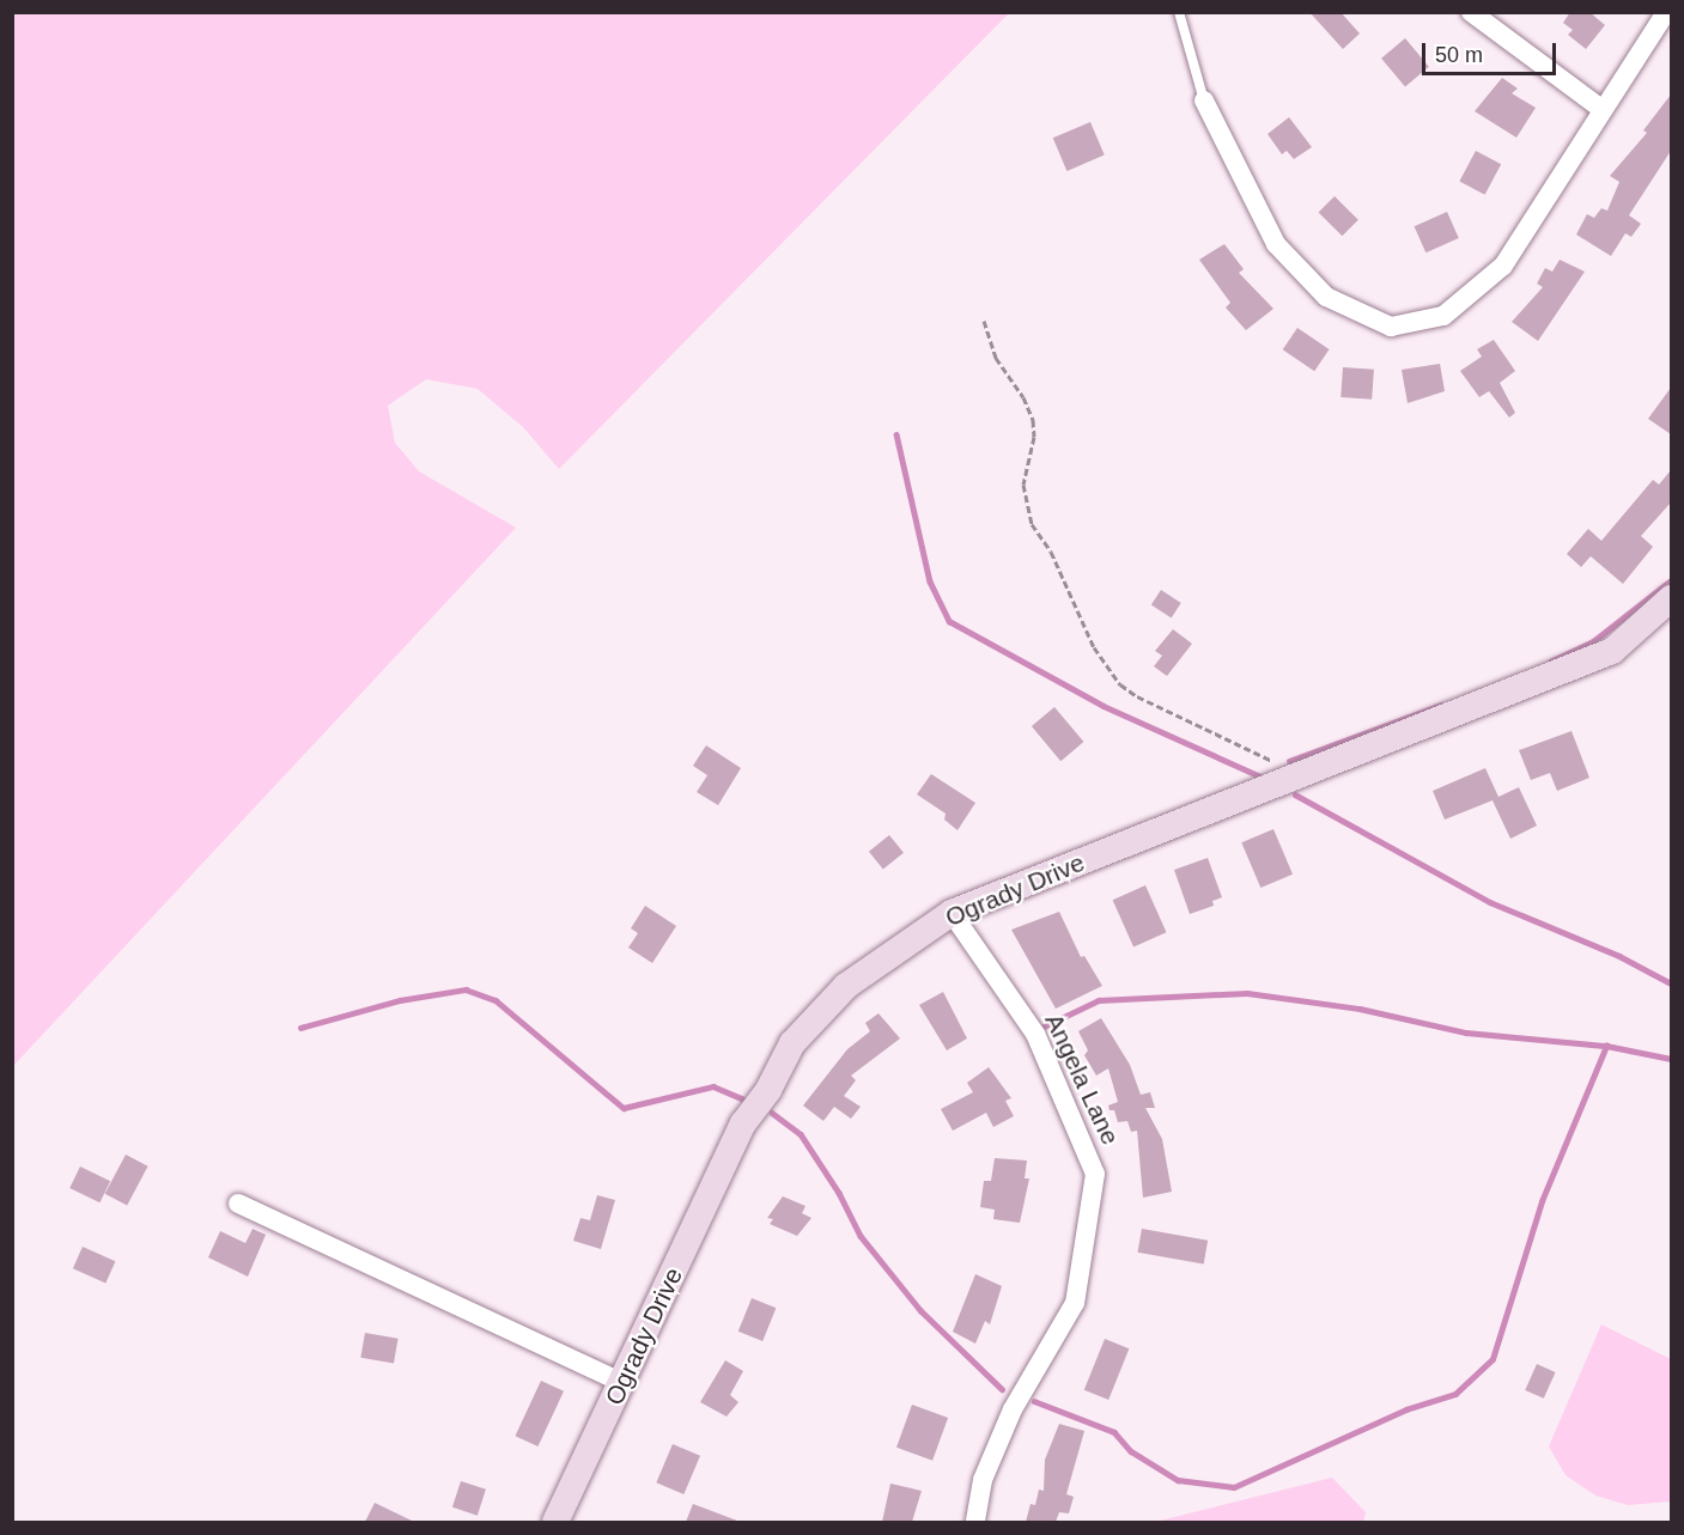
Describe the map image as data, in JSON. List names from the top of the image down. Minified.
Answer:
{"streets":{"street":["Ogrady Drive","Angela Lane"]},"crossings":[["Ogrady Drive","Angela Lane"]],"scale_bar":"50 m"}
